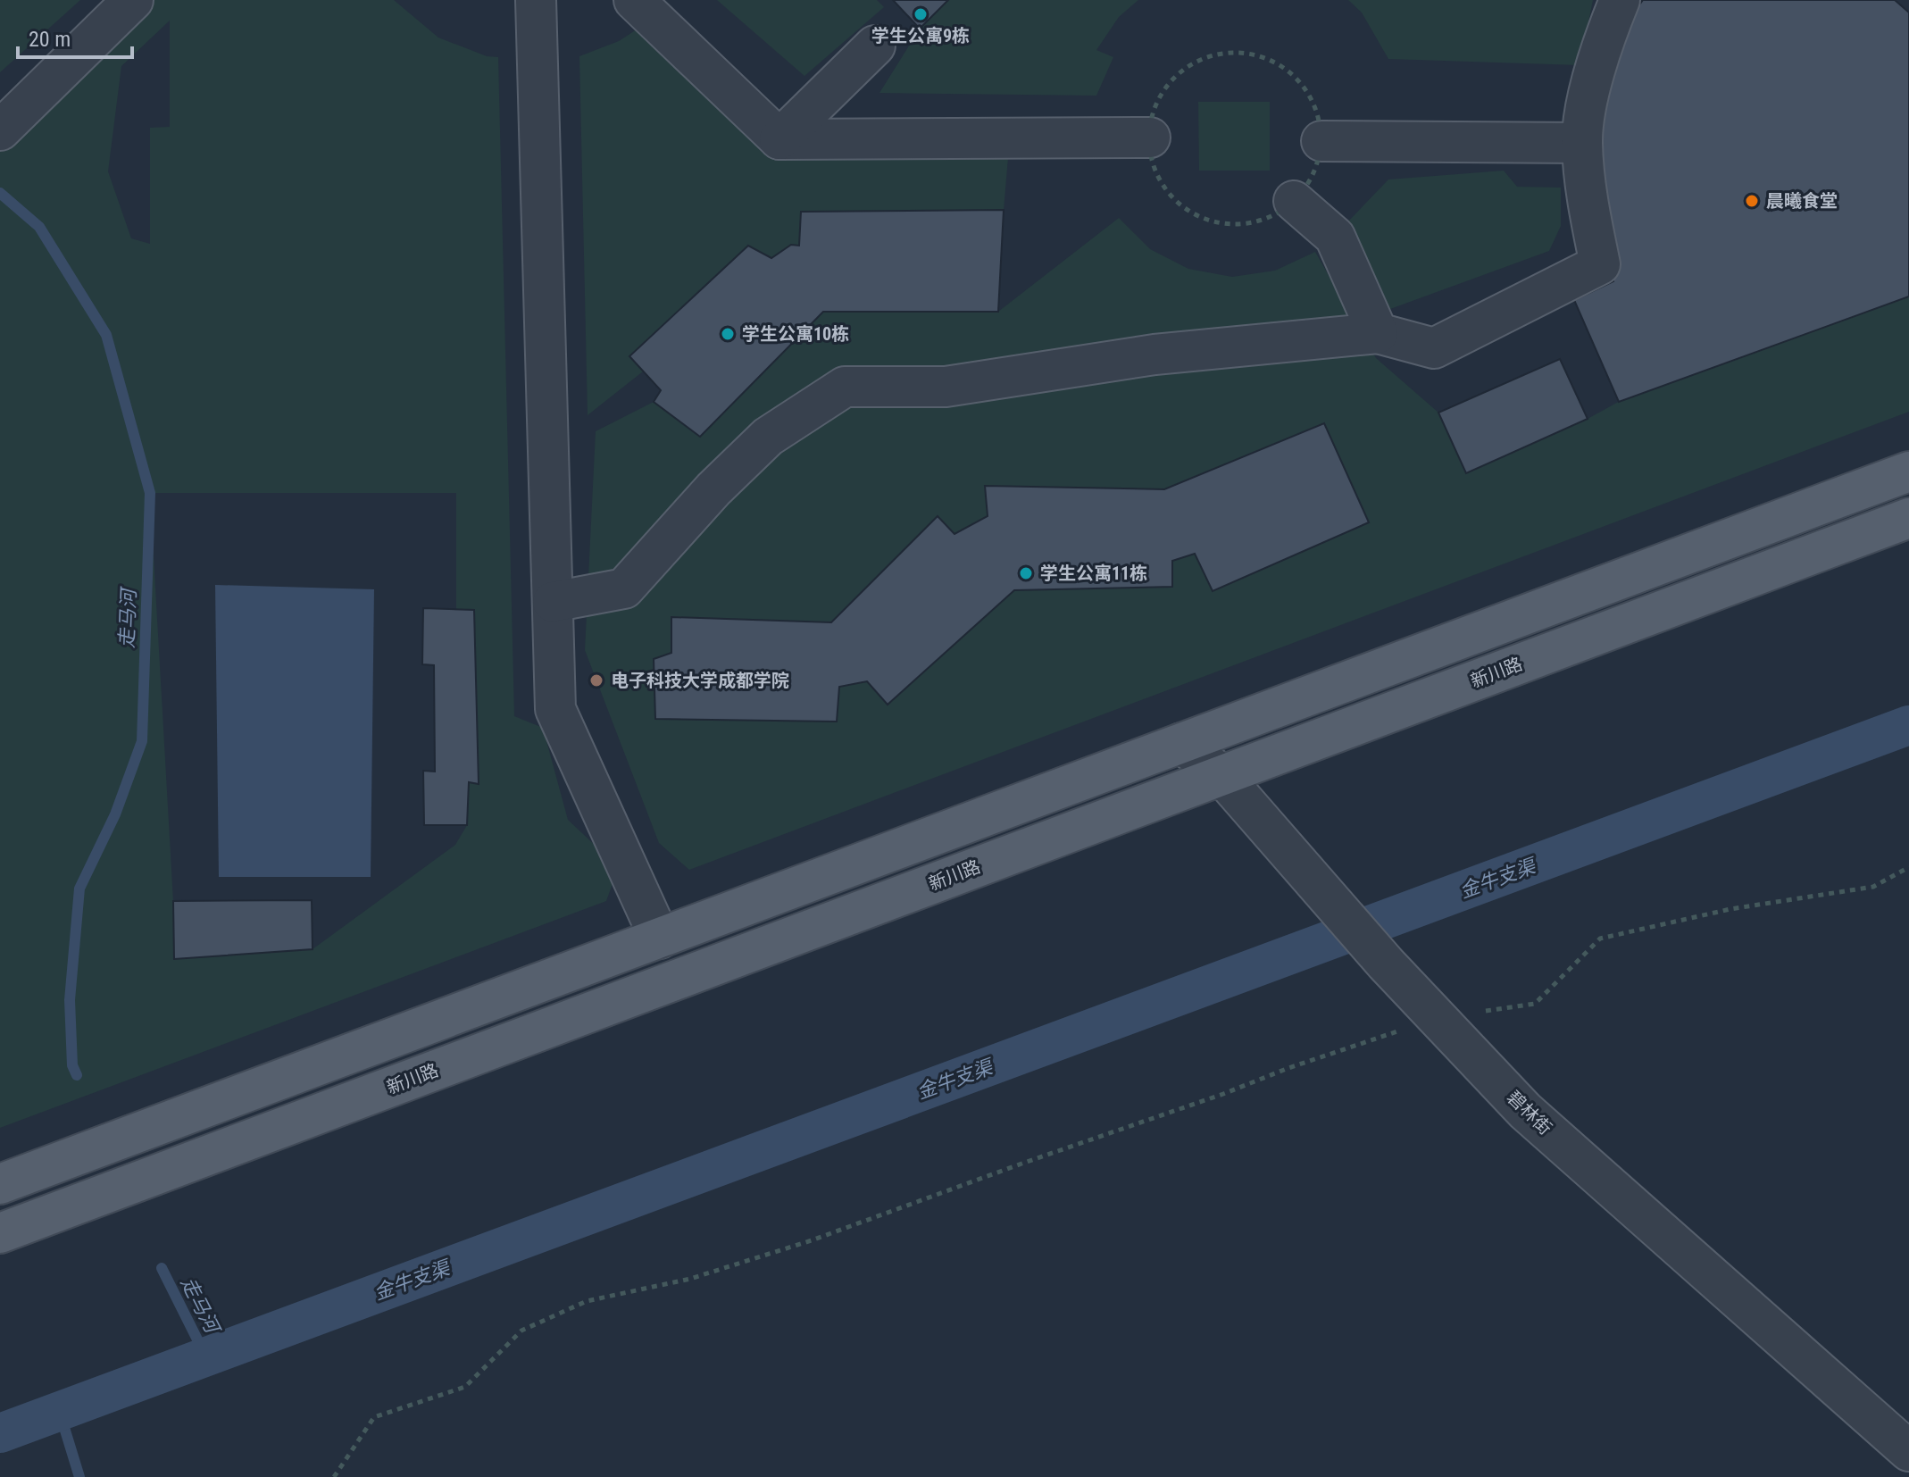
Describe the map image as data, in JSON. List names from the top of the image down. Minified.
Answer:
{"streets":{"main road":["新川路"],"street":["碧林街"]},"crossings":[["新川路","碧林街"]],"water":["走马河","金牛支渠"],"places":["学生公寓9栋","晨曦食堂","学生公寓10栋","学生公寓11栋","电子科技大学成都学院"],"scale_bar":"20 m"}
